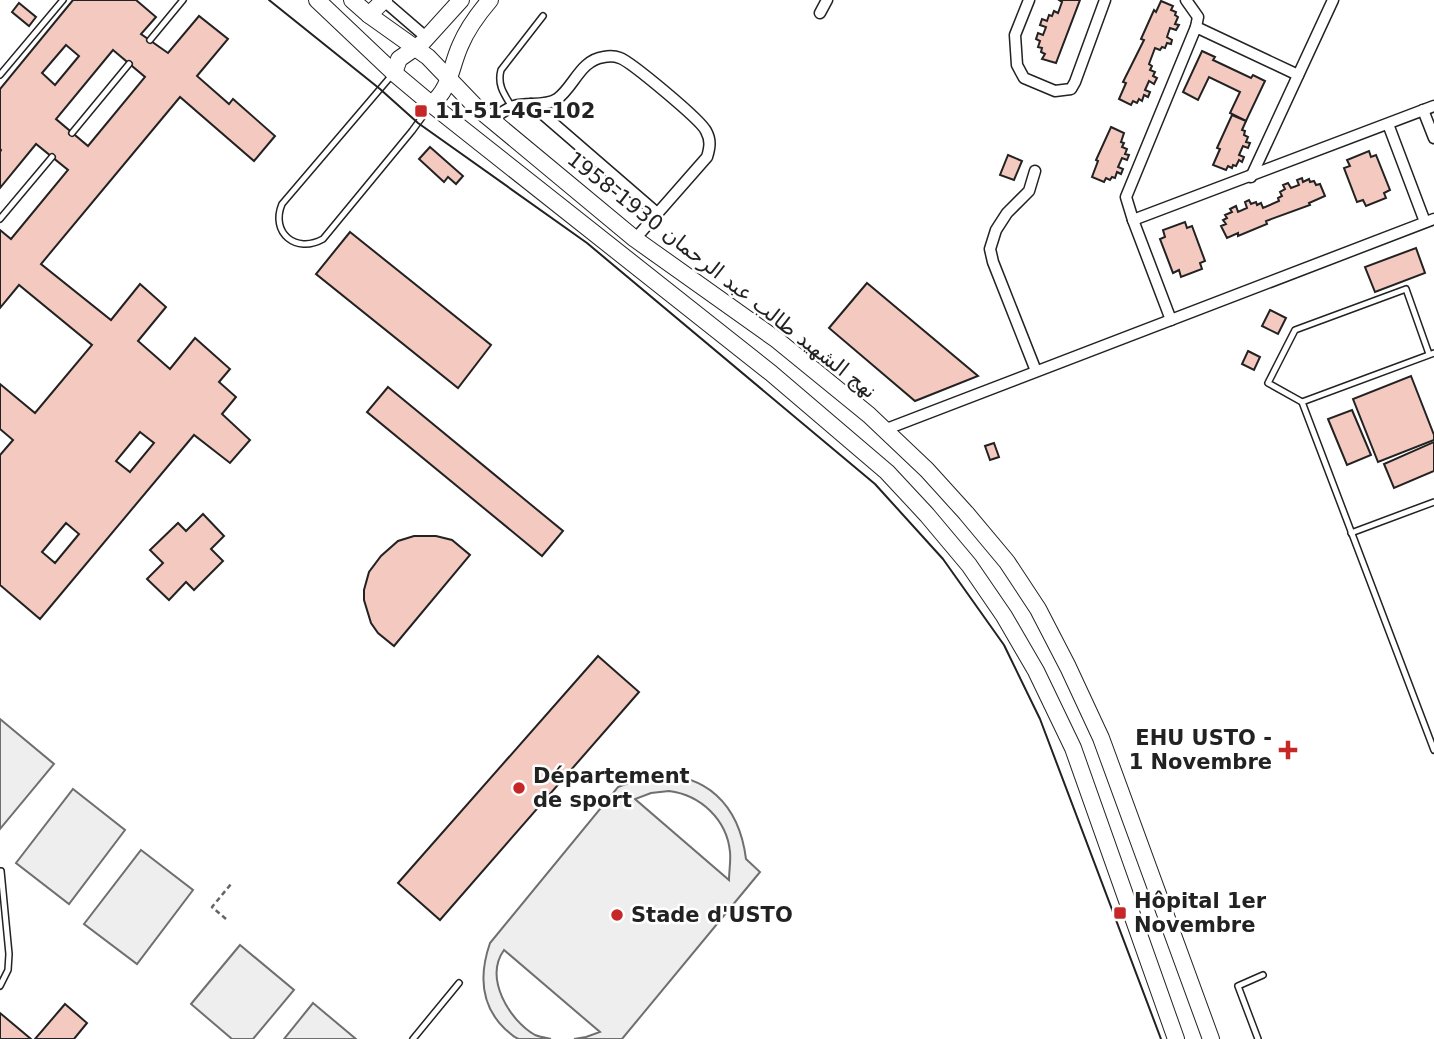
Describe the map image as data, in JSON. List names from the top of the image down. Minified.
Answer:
{"streets":{"main road":["نهج الشهيد طالب عبد الرحمان 1930-1958"]},"places":{"transit":["11-51-4G-102","Hôpital 1er Novembre"],"health":["EHU USTO - 1 Novembre"],"other":["Département de sport","Stade d'USTO"]}}
